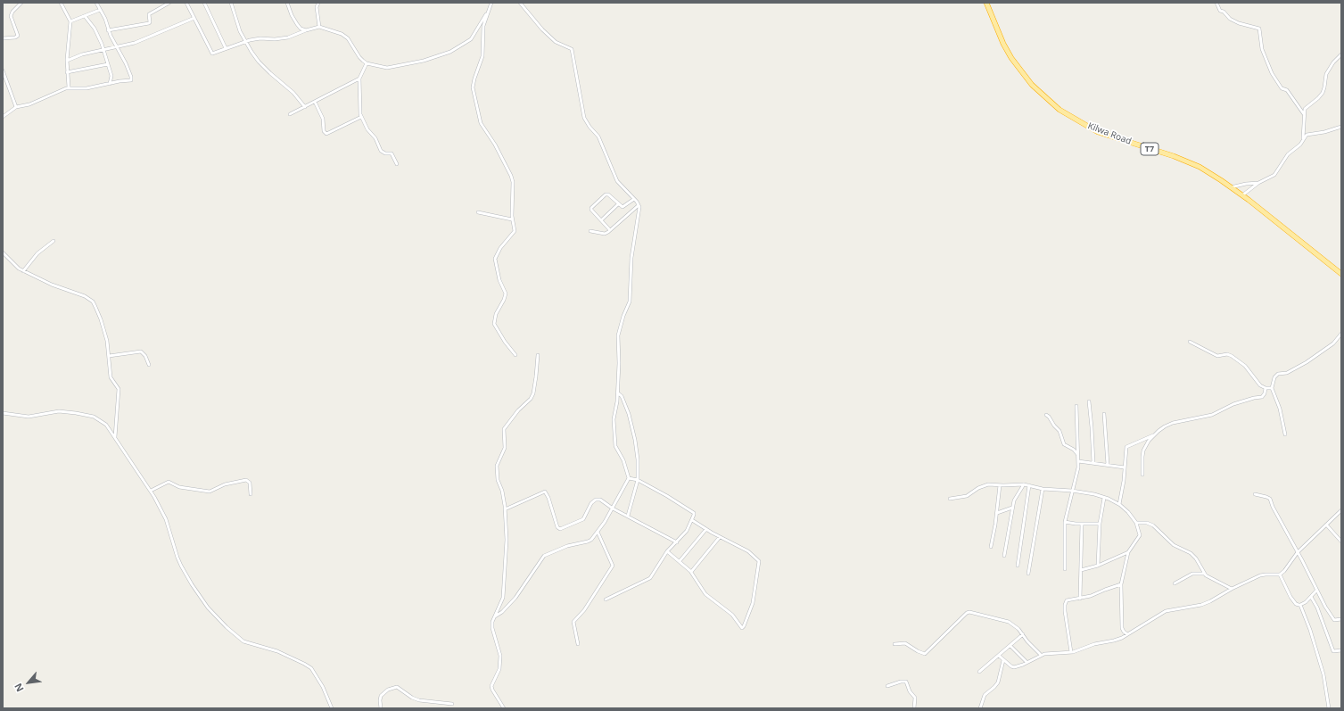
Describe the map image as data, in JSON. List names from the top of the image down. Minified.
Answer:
{"streets":{"highway":["Kilwa Road","T7"]},"north":"bottom left"}
